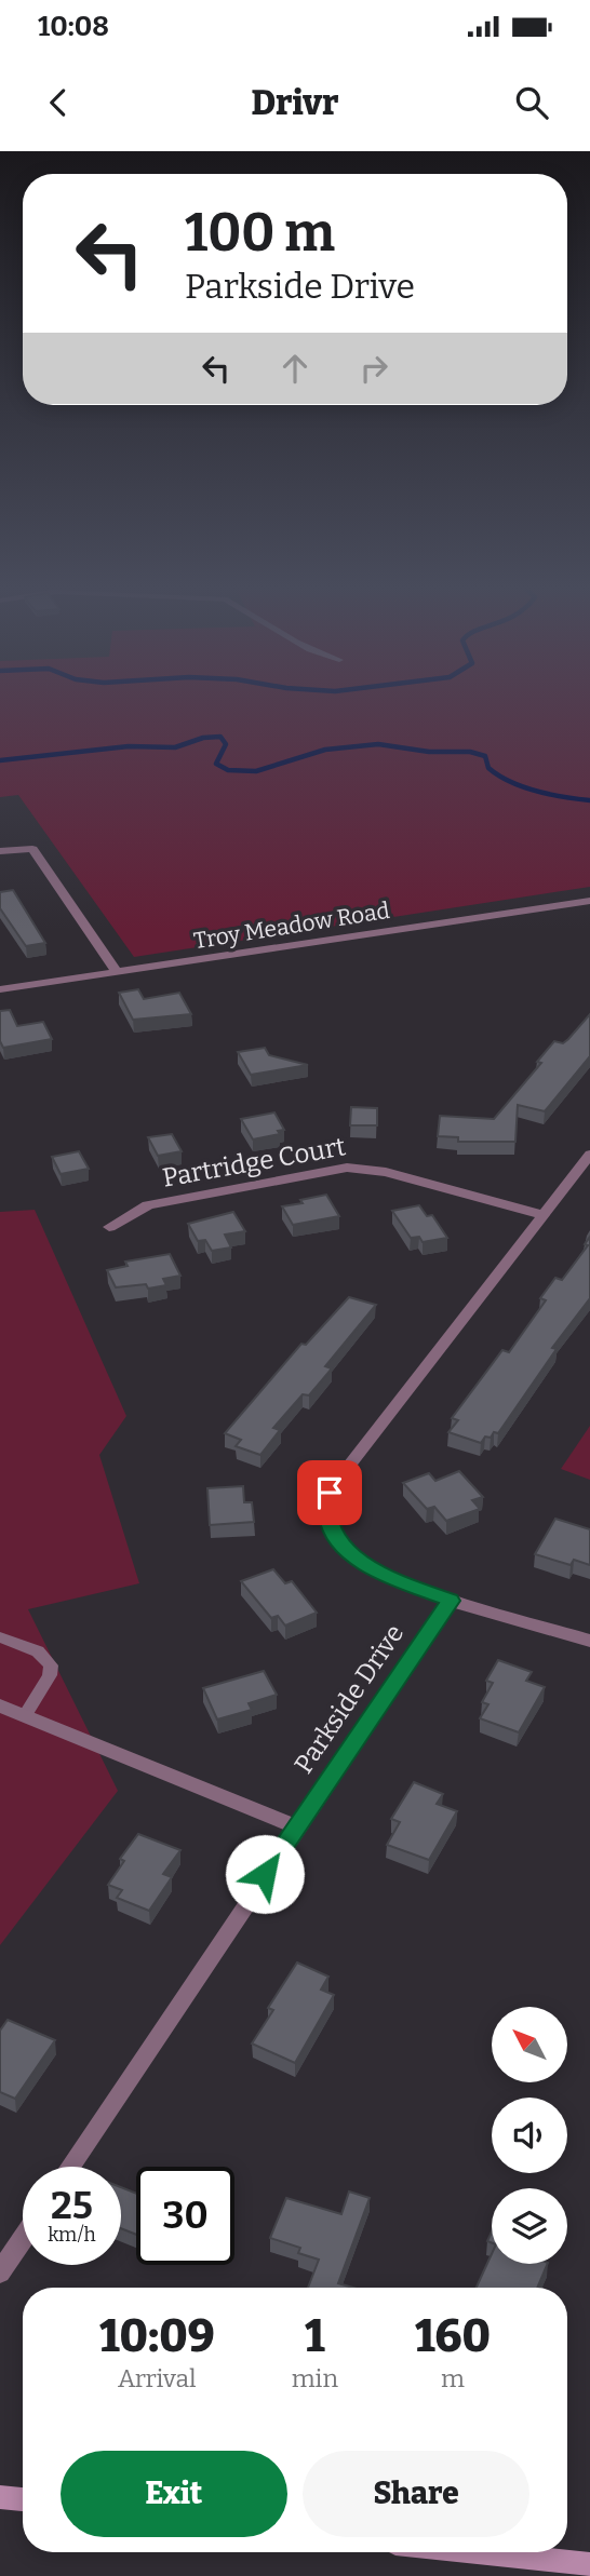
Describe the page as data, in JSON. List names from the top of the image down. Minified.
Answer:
{"streets":{"street":["Troy Meadow Road","Partridge Court","Parkside Drive"]},"north":"top left","page":{"status":"10:08","header":"Drivr","turn":["100 m","Parkside Drive"],"speed":"25 km/h","limit":"30","eta":["10:09","Arrival","1","min","160","m"],"buttons":["Exit","Share"]}}
